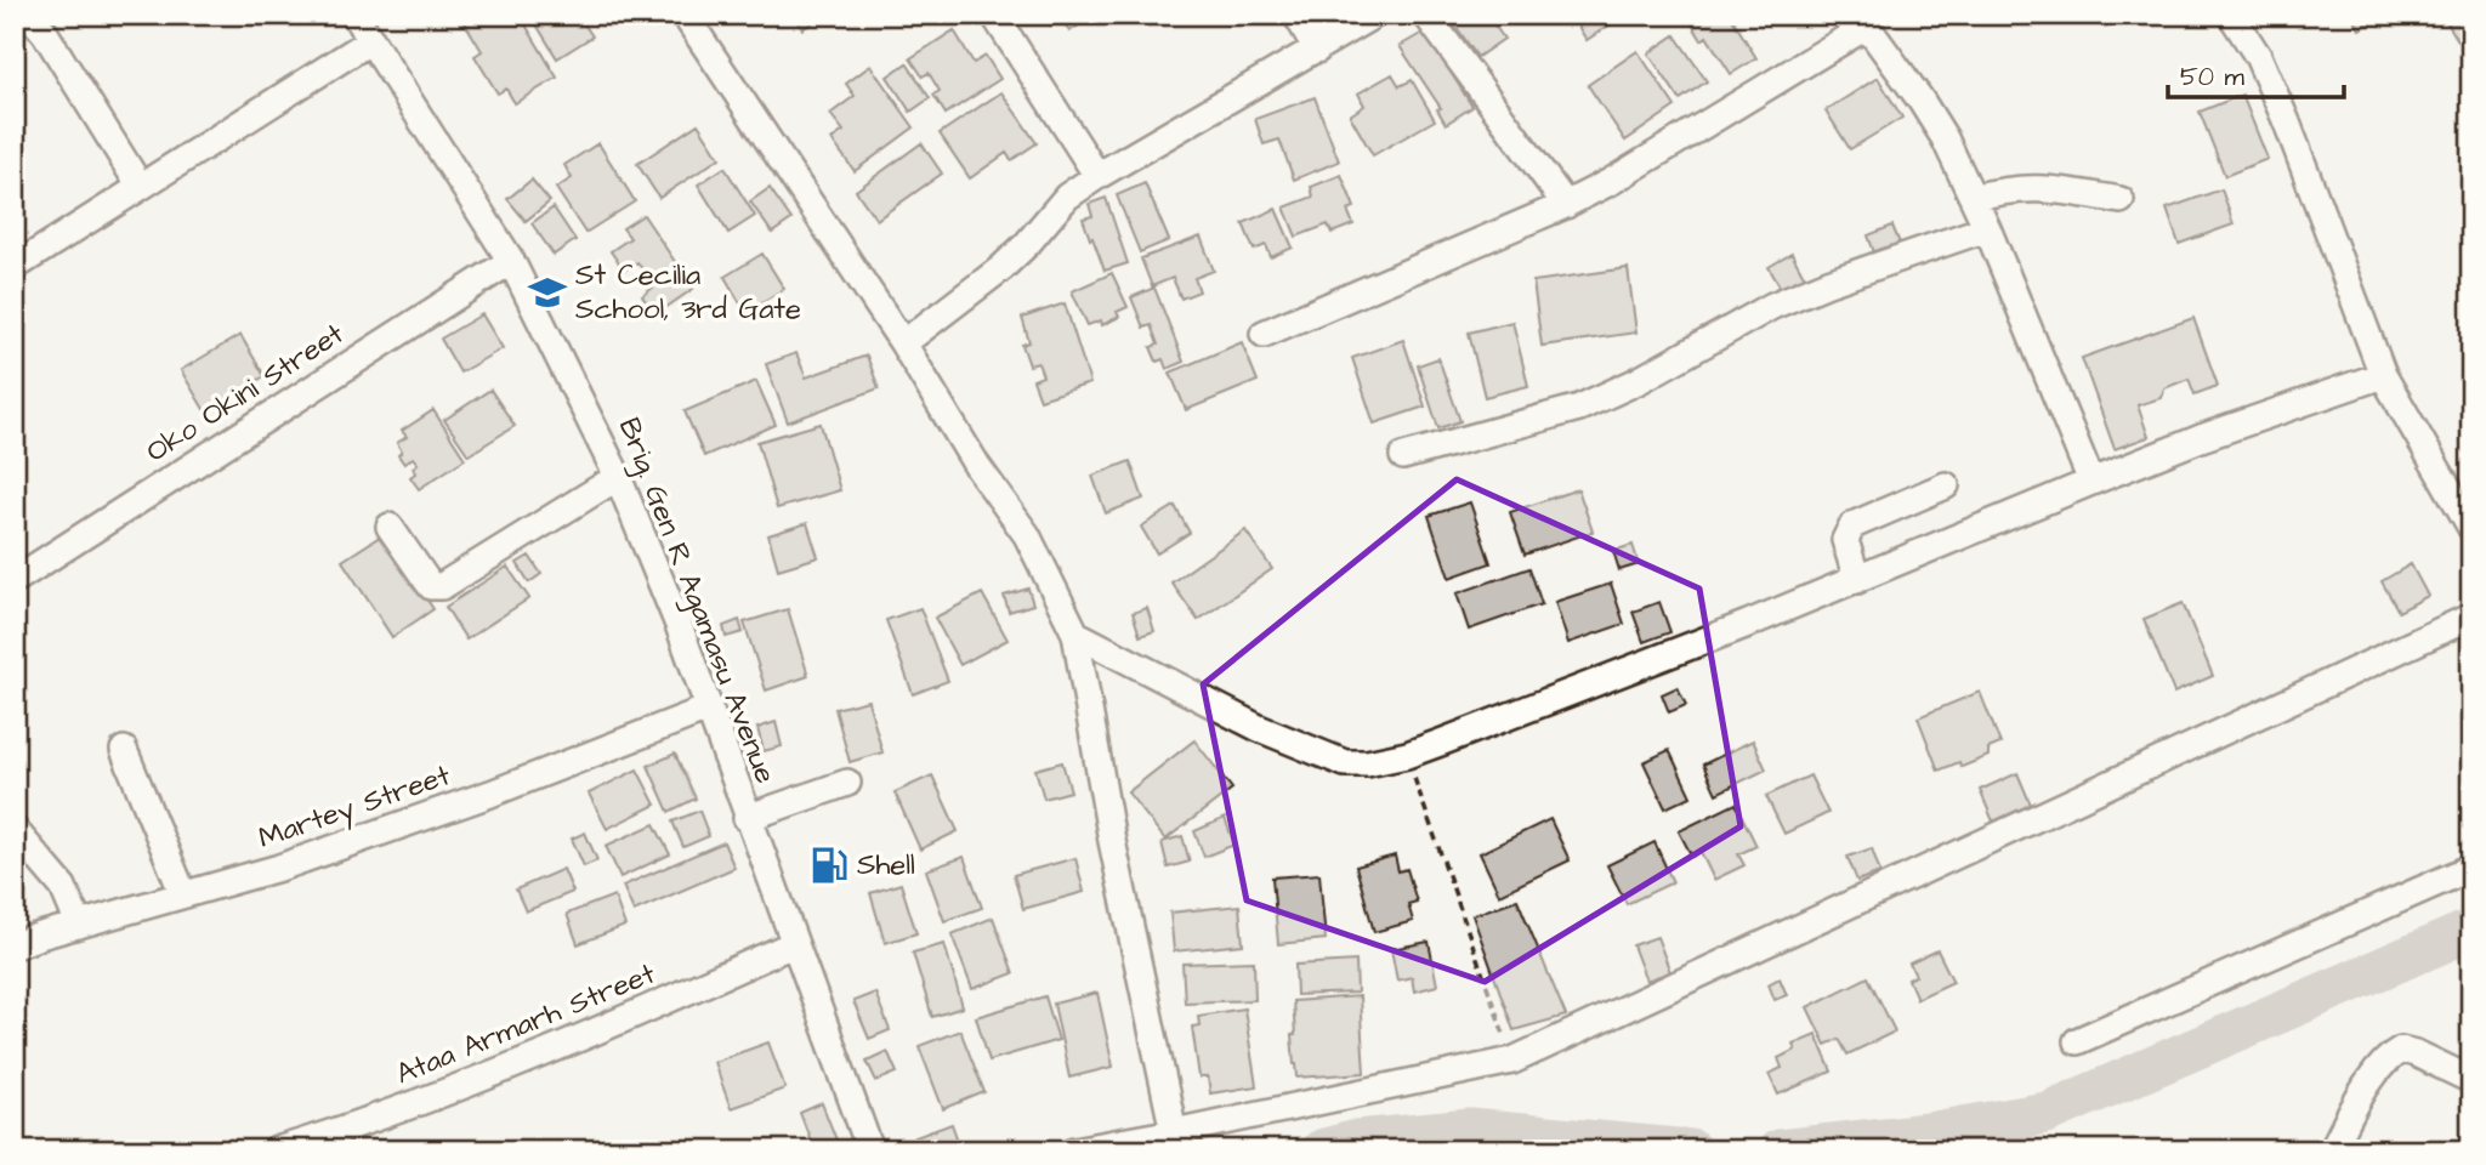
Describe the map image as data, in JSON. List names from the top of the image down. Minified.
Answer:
{"streets":{"street":["Oko Okini Street","Brig. Gen R Agamasu Avenue","Martey Street","Ataa Armarh Street"]},"crossings":[["Oko Okini Street","Brig. Gen R Agamasu Avenue"],["Brig. Gen R Agamasu Avenue","Martey Street"],["Brig. Gen R Agamasu Avenue","Ataa Armarh Street"]],"places":{"school or university":["St Cecilia School, 3rd Gate"],"fuel station":["Shell"]},"scale_bar":"50 m"}
